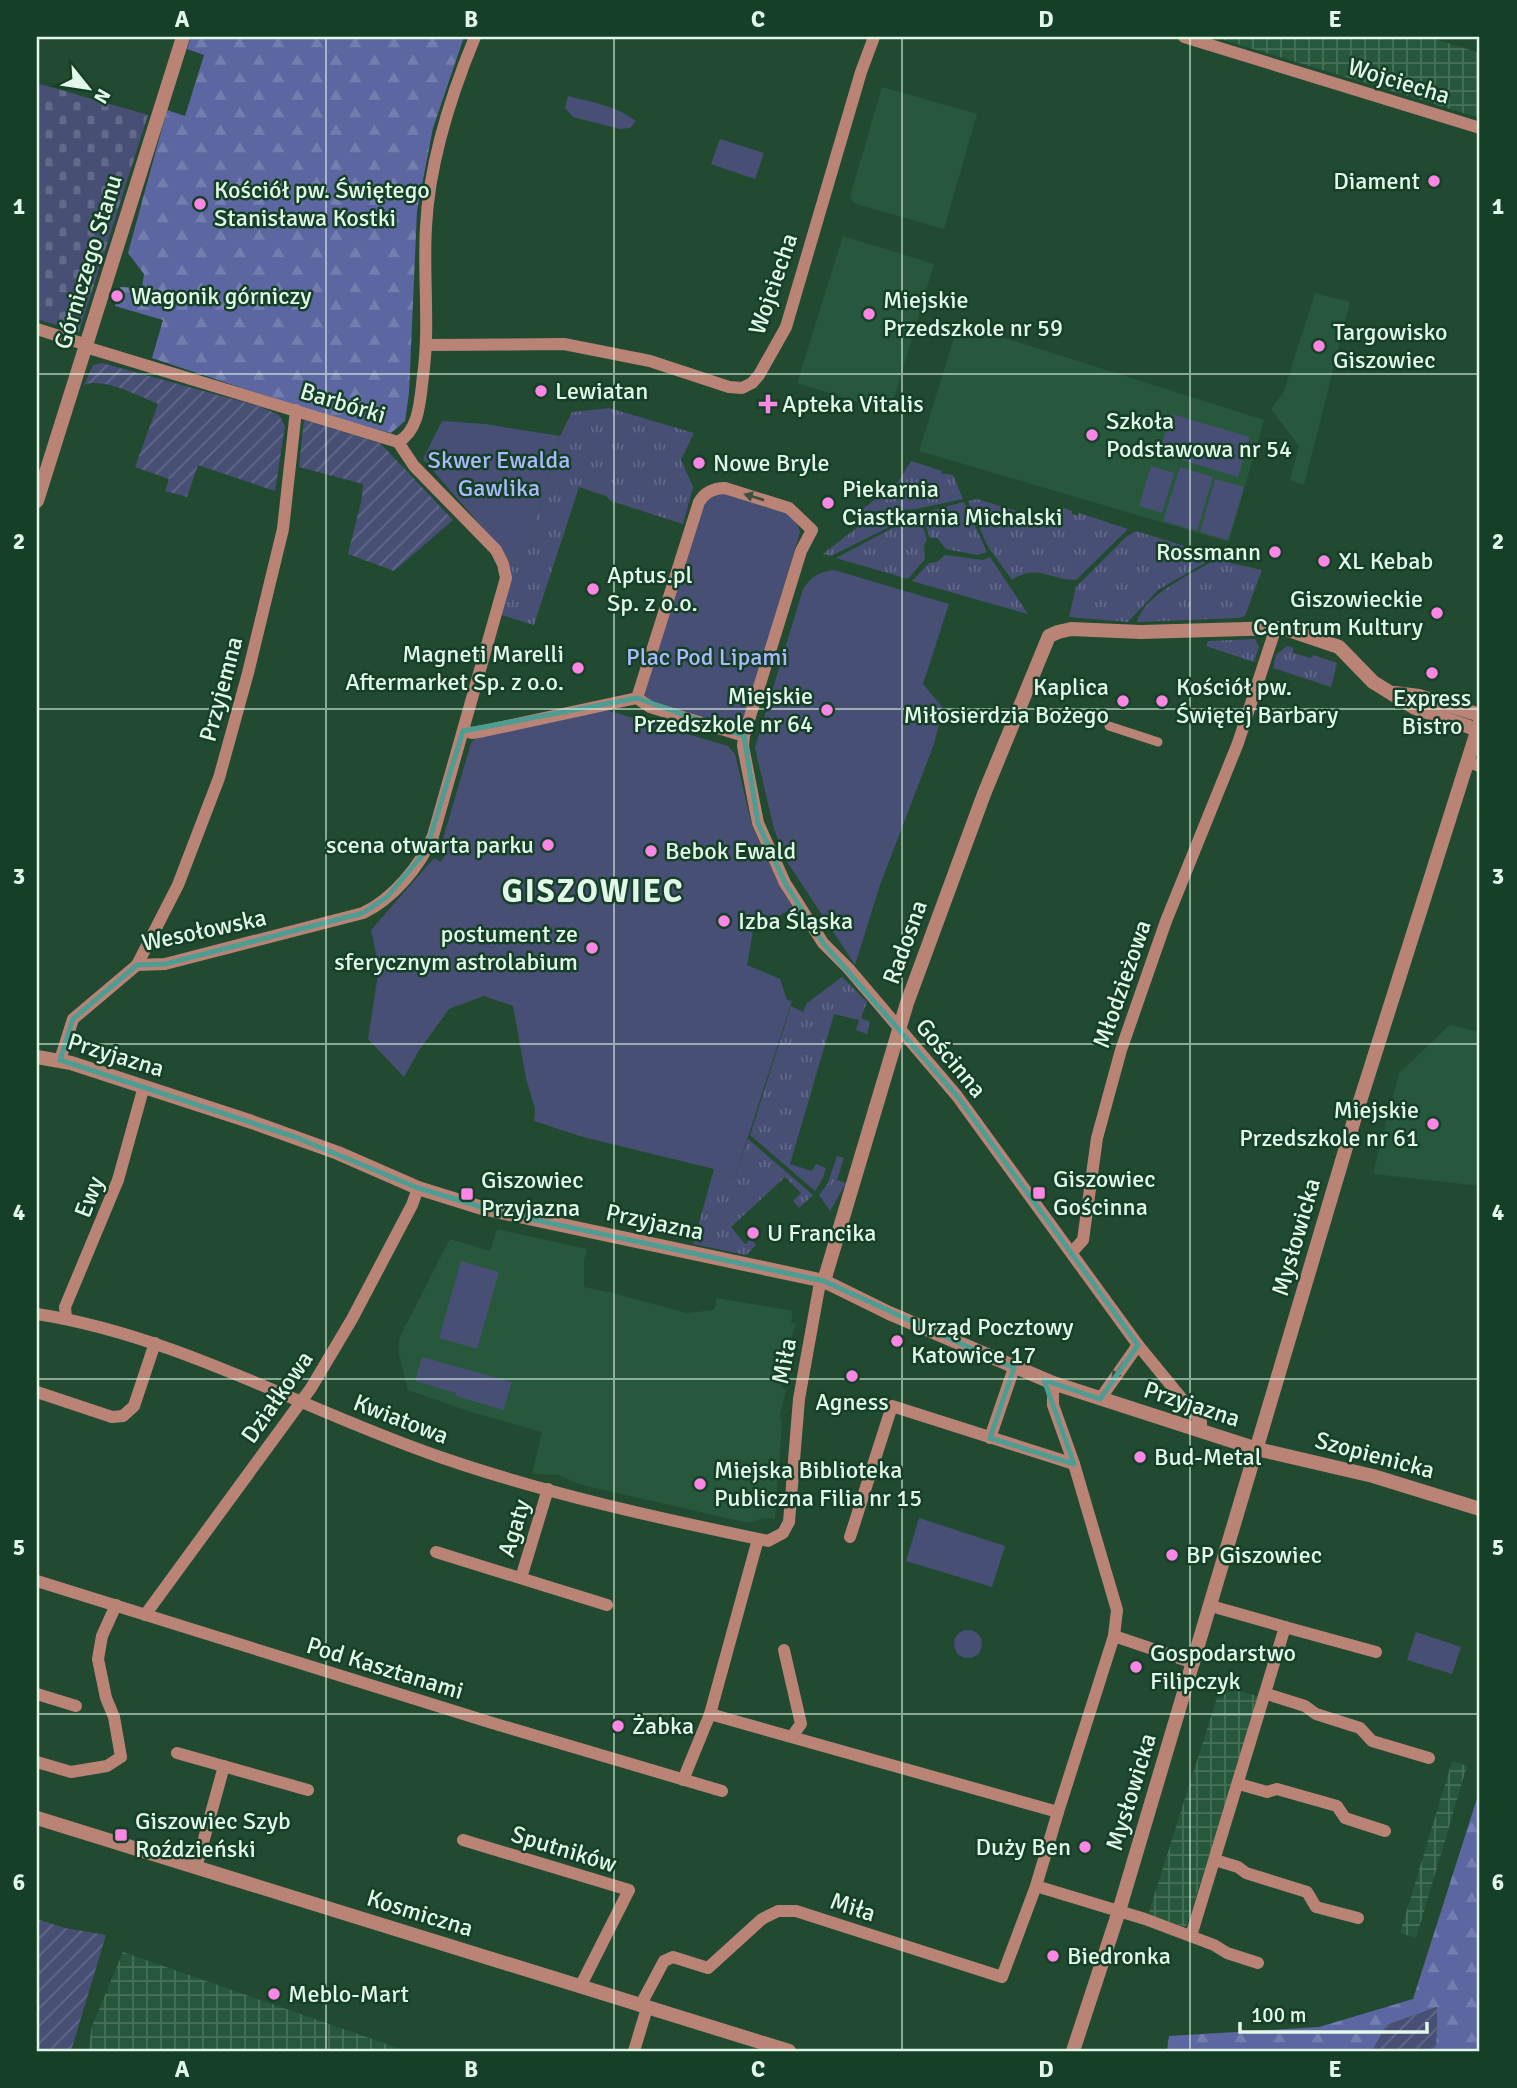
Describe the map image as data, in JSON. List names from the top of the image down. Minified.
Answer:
{"streets":{"street":["Wojciecha","Górniczego Stanu","Barbórki","Przyjemna","Wesołowska","Radosna","Młodzieżowa","Przyjazna","Gościnna","Ewy","Mysłowicka","Miła","Działkowa","Kwiatowa","Szopienicka","Agaty","Pod Kasztanami","Sputników","Kosmiczna"]},"crossings":[["Górniczego Stanu","Barbórki"],["Barbórki","Przyjemna"],["Barbórki","Wesołowska"],["Przyjemna","Wesołowska"],["Wesołowska","Przyjazna"],["Radosna","Młodzieżowa"],["Radosna","Przyjazna"],["Radosna","Gościnna"],["Radosna","Miła"],["Młodzieżowa","Gościnna"],["Przyjazna","Ewy"],["Przyjazna","Mysłowicka"],["Przyjazna","Miła"],["Przyjazna","Działkowa"],["Przyjazna","Szopienicka"],["Ewy","Kwiatowa"],["Mysłowicka","Szopienicka"],["Miła","Kwiatowa"],["Miła","Kosmiczna"],["Działkowa","Kwiatowa"],["Działkowa","Pod Kasztanami"],["Kwiatowa","Agaty"],["Sputników","Kosmiczna"]],"districts":["GISZOWIEC"],"parks":["Skwer Ewalda Gawlika","Plac Pod Lipami"],"places":{"other":["Diament","Kościół pw. Świętego Stanisława Kostki","Wagonik górniczy","Miejskie Przedszkole nr 59","Targowisko Giszowiec","Lewiatan","Szkoła Podstawowa nr 54","Nowe Bryle","Piekarnia Ciastkarnia Michalski","Rossmann","XL Kebab","Aptus.pl Sp. z o.o.","Giszowieckie Centrum Kultury","Magneti Marelli Aftermarket Sp. z o.o.","Express Bistro","Kaplica Miłosierdzia Bożego","Kościół pw. Świętej Barbary","Miejskie Przedszkole nr 64","scena otwarta parku","Bebok Ewald","Izba Śląska","postument ze sferycznym astrolabium","Miejskie Przedszkole nr 61","U Francika","Urząd Pocztowy Katowice 17","Agness","Bud-Metal","Miejska Biblioteka Publiczna Filia nr 15","BP Giszowiec","Gospodarstwo Filipczyk","Żabka","Duży Ben","Biedronka","Meblo-Mart"],"health":["Apteka Vitalis"],"transit":["Giszowiec Gościnna","Giszowiec Przyjazna","Giszowiec Szyb Roździeński"]},"scale_bar":"100 m","north":"bottom right","grid":{"columns":["A","B","C","D","E"],"rows":["1","2","3","4","5","6"]}}
